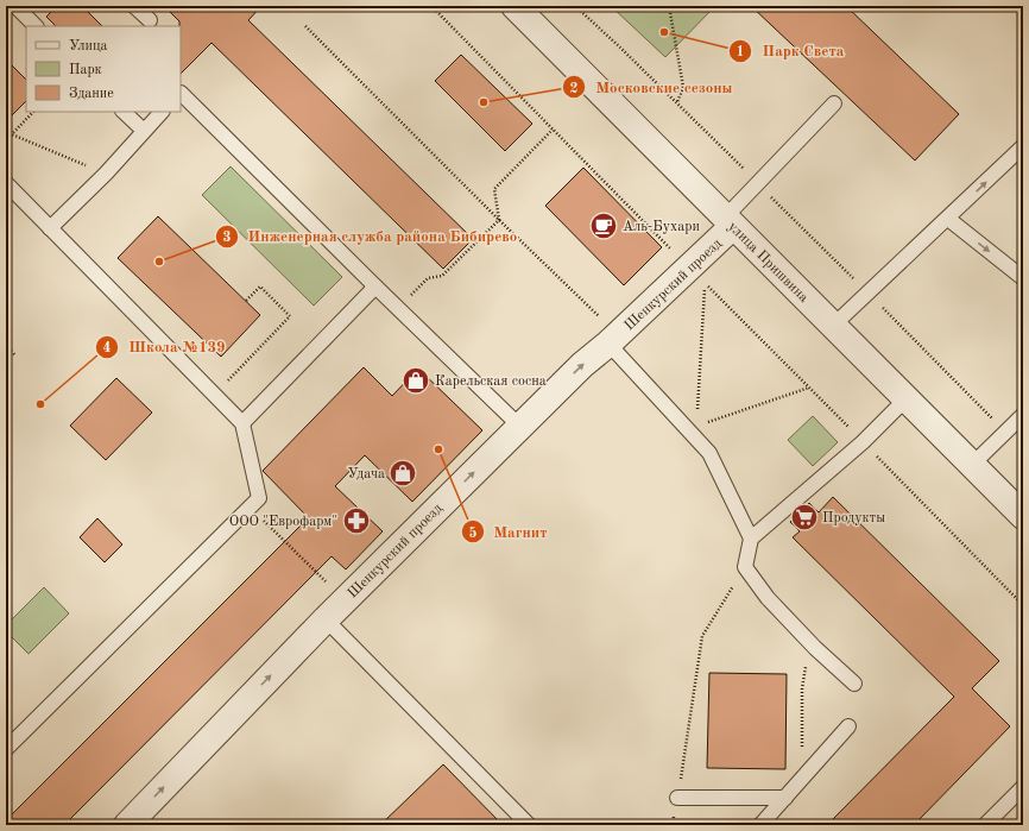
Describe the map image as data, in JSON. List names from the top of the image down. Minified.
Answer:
{"streets":{"street":["улица Пришвина","Шенкурский проезд"]},"crossings":[["улица Пришвина","Шенкурский проезд"]],"one_way":["Шенкурский проезд"],"places":{"other":["Парк Света","Московские сезоны","Инженерная служба района Бибирево","Школа №139","Магнит"],"cafe":["Аль-Бухари"],"shop":["Карельская сосна","Удача"],"supermarket":["Продукты"],"pharmacy":["ООО \"Еврофарм\""]},"legend":["Улица","Парк","Здание"]}
